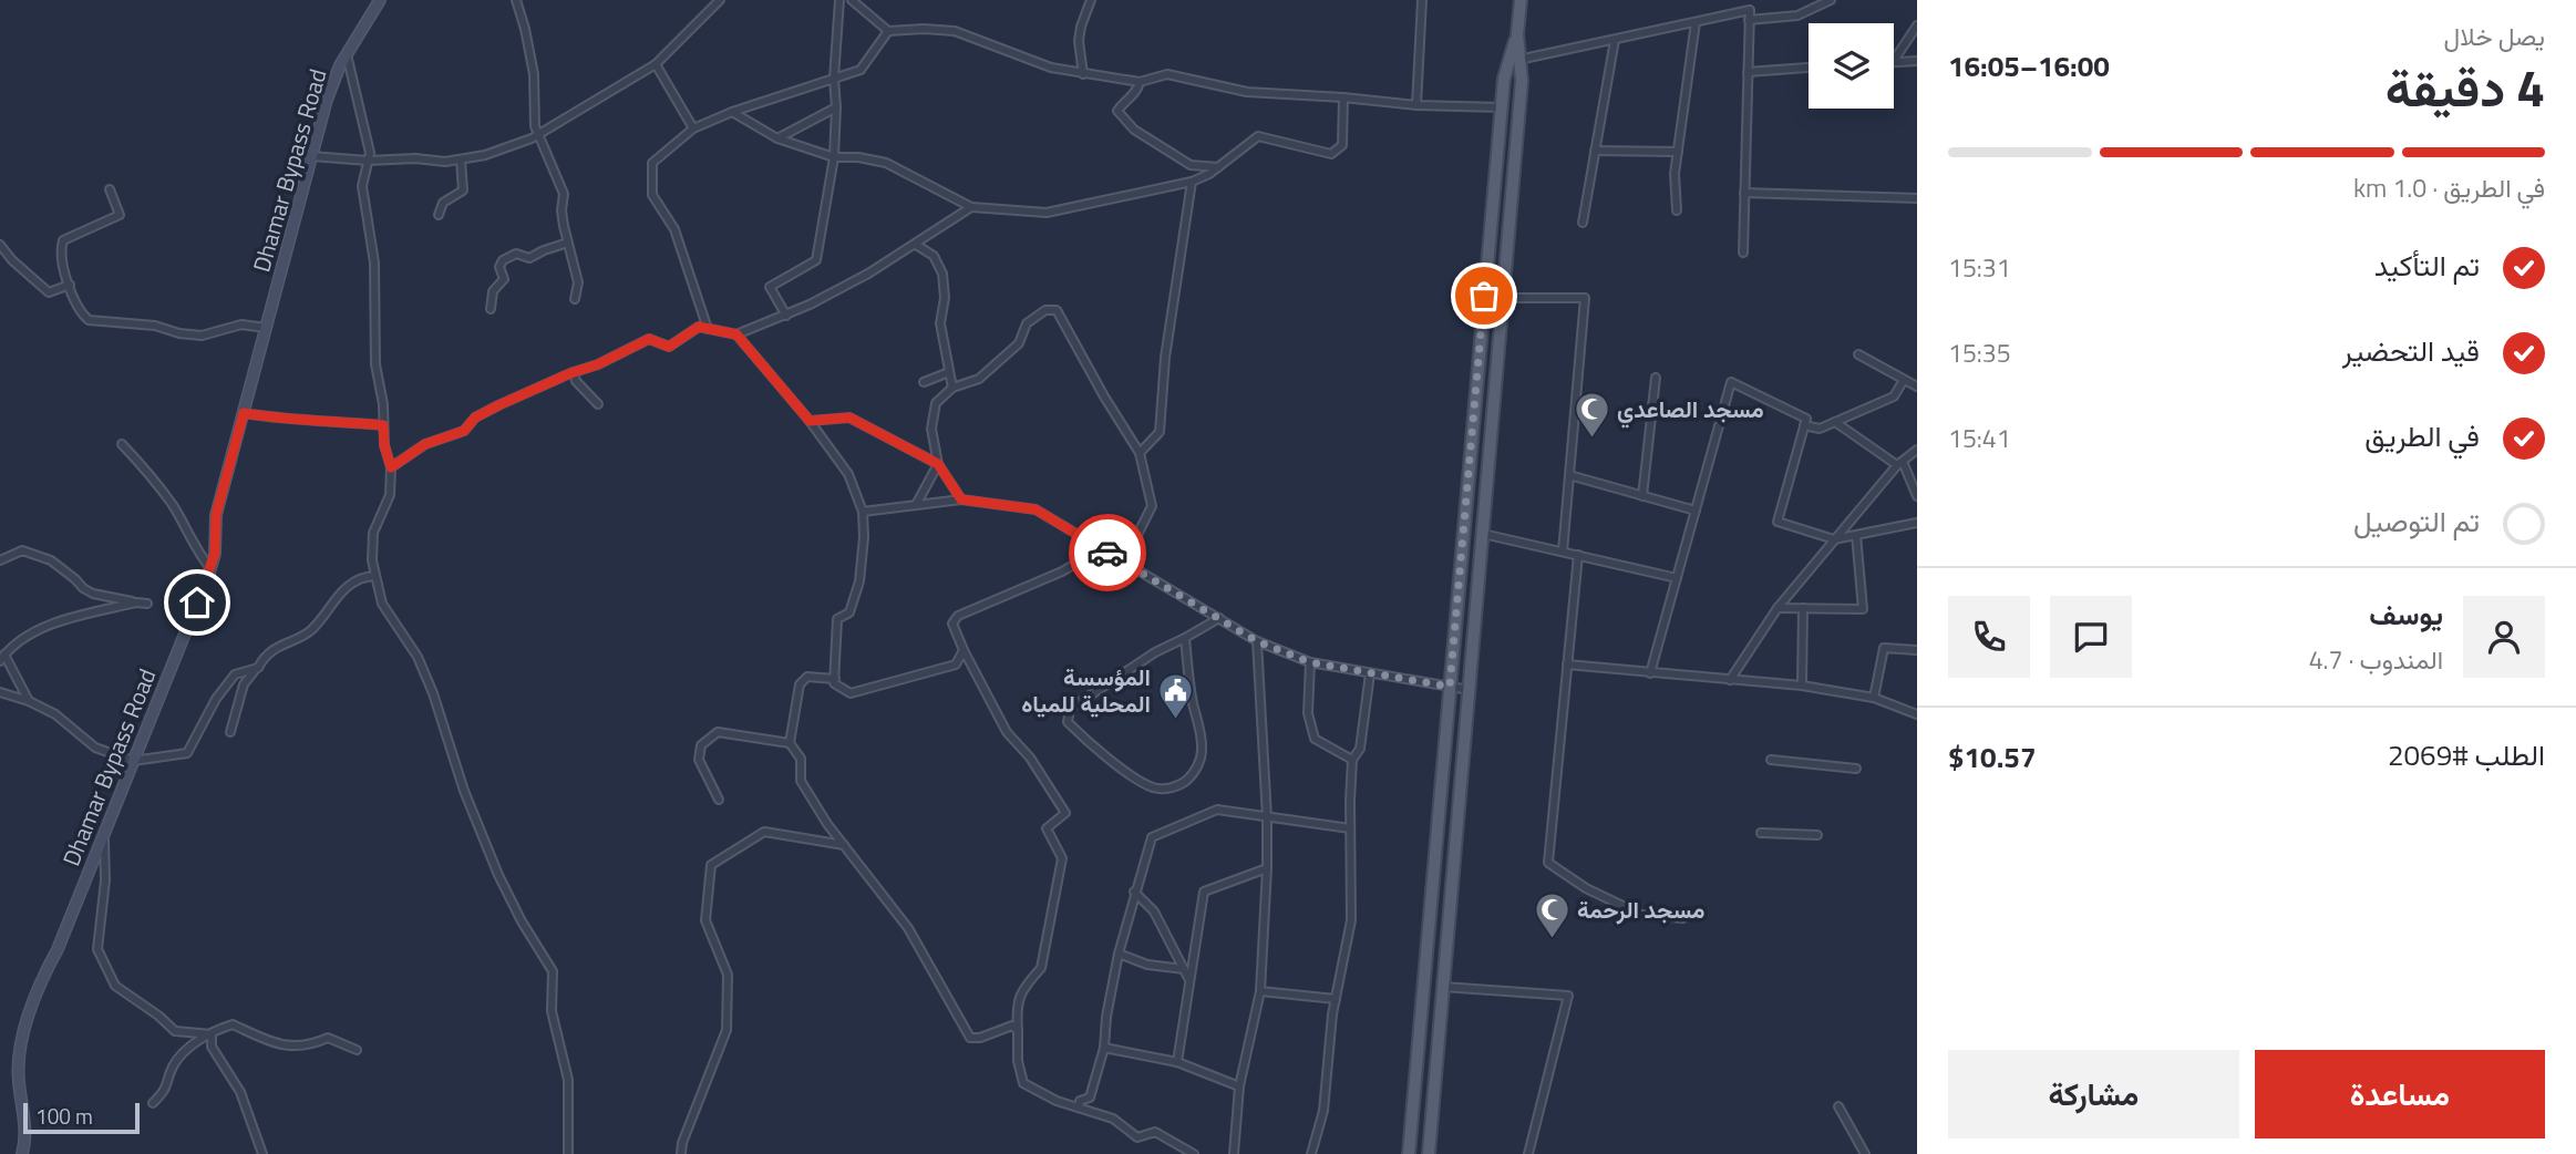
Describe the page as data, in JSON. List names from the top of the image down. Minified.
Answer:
{"streets":{"main road":["Dhamar Bypass Road"]},"places":{"mosque":["مسجد الصاعدي","مسجد الرحمة"],"public building":["المؤسسة المحلية للمياه"]},"scale_bar":"100 m","page":{"heading":["4 دقيقة","يصل خلال","16:00–16:05"],"panel":["يوسف","المندوب · 4.7","الطلب #2069","$10.57"],"bar":"في الطريق · 1.0 km","list":[["تم التأكيد","15:31"],["قيد التحضير","15:35"],["في الطريق","15:41"],"تم التوصيل"],"buttons":["مساعدة","مشاركة"],"scale":"100 m"}}
